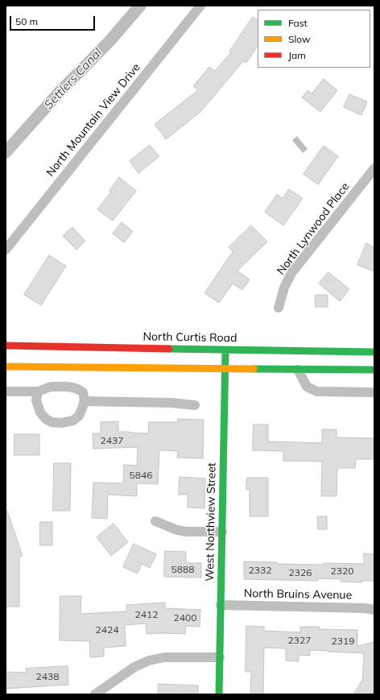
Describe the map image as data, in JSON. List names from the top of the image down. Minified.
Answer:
{"streets":{"main road":["North Curtis Road","West Northview Street"],"street":["North Mountain View Drive","North Lynwood Place","North Bruins Avenue"]},"crossings":[["North Curtis Road","West Northview Street"],["West Northview Street","North Bruins Avenue"]],"water":["Settlers Canal"],"house_numbers":["2437","5846","5888","2332","2320","2326","2412","2400","2424","2327","2319","2438"],"legend":["Fast","Slow","Jam"],"scale_bar":"50 m"}
